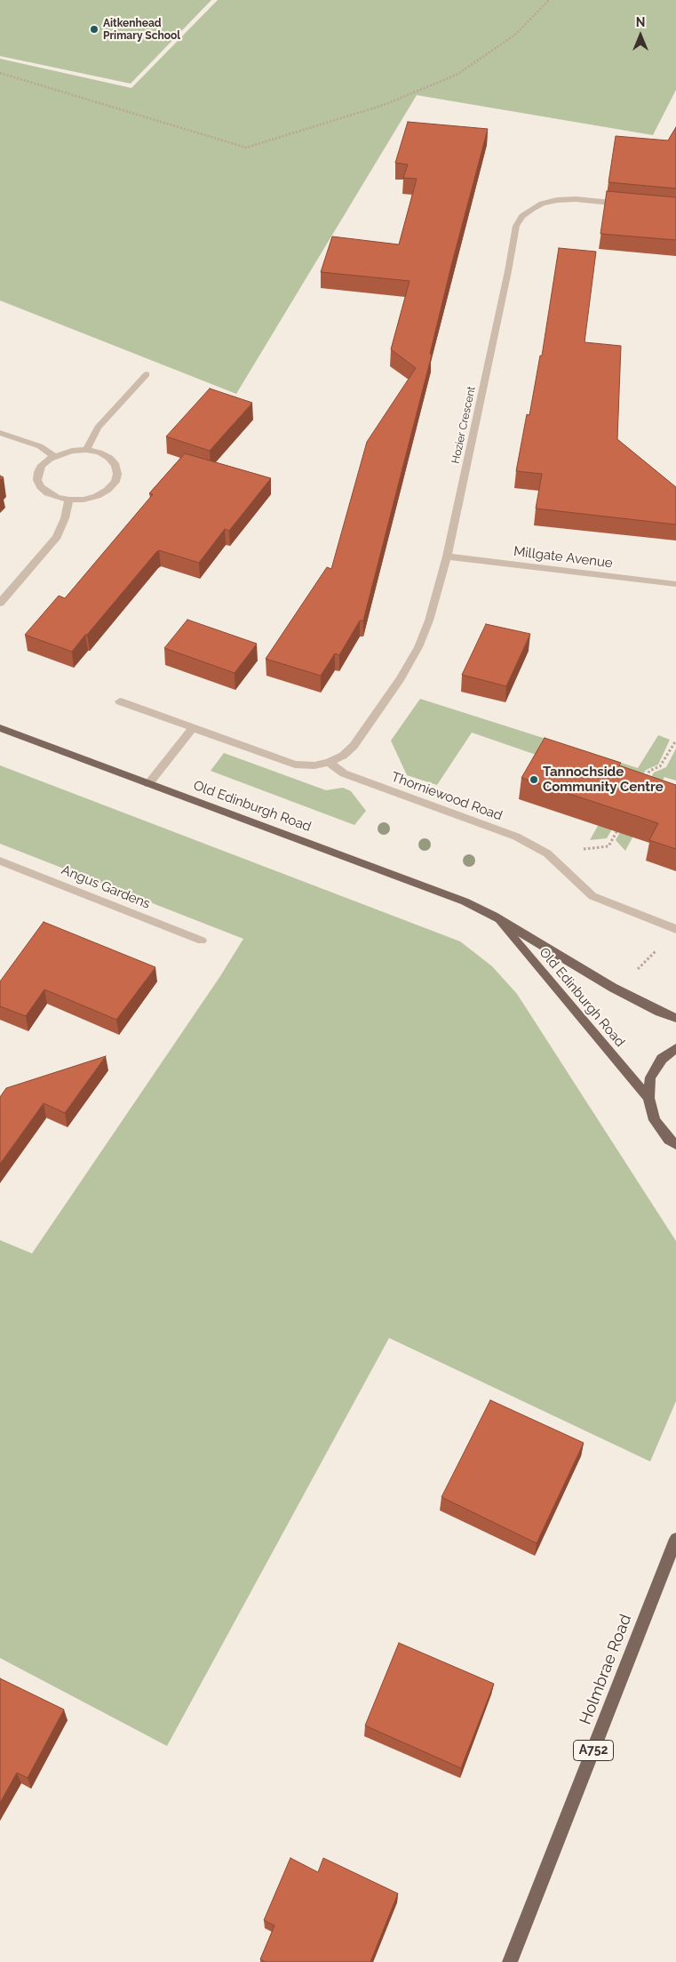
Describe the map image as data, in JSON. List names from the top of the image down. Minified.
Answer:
{"streets":{"main road":["Old Edinburgh Road","Holmbrae Road","A752"],"street":["Hozier Crescent","Millgate Avenue","Thorniewood Road","Angus Gardens"]},"crossings":[["Hozier Crescent","Millgate Avenue"],["Hozier Crescent","Thorniewood Road"]],"places":["Aitkenhead Primary School","Tannochside Community Centre"],"north":"top"}
